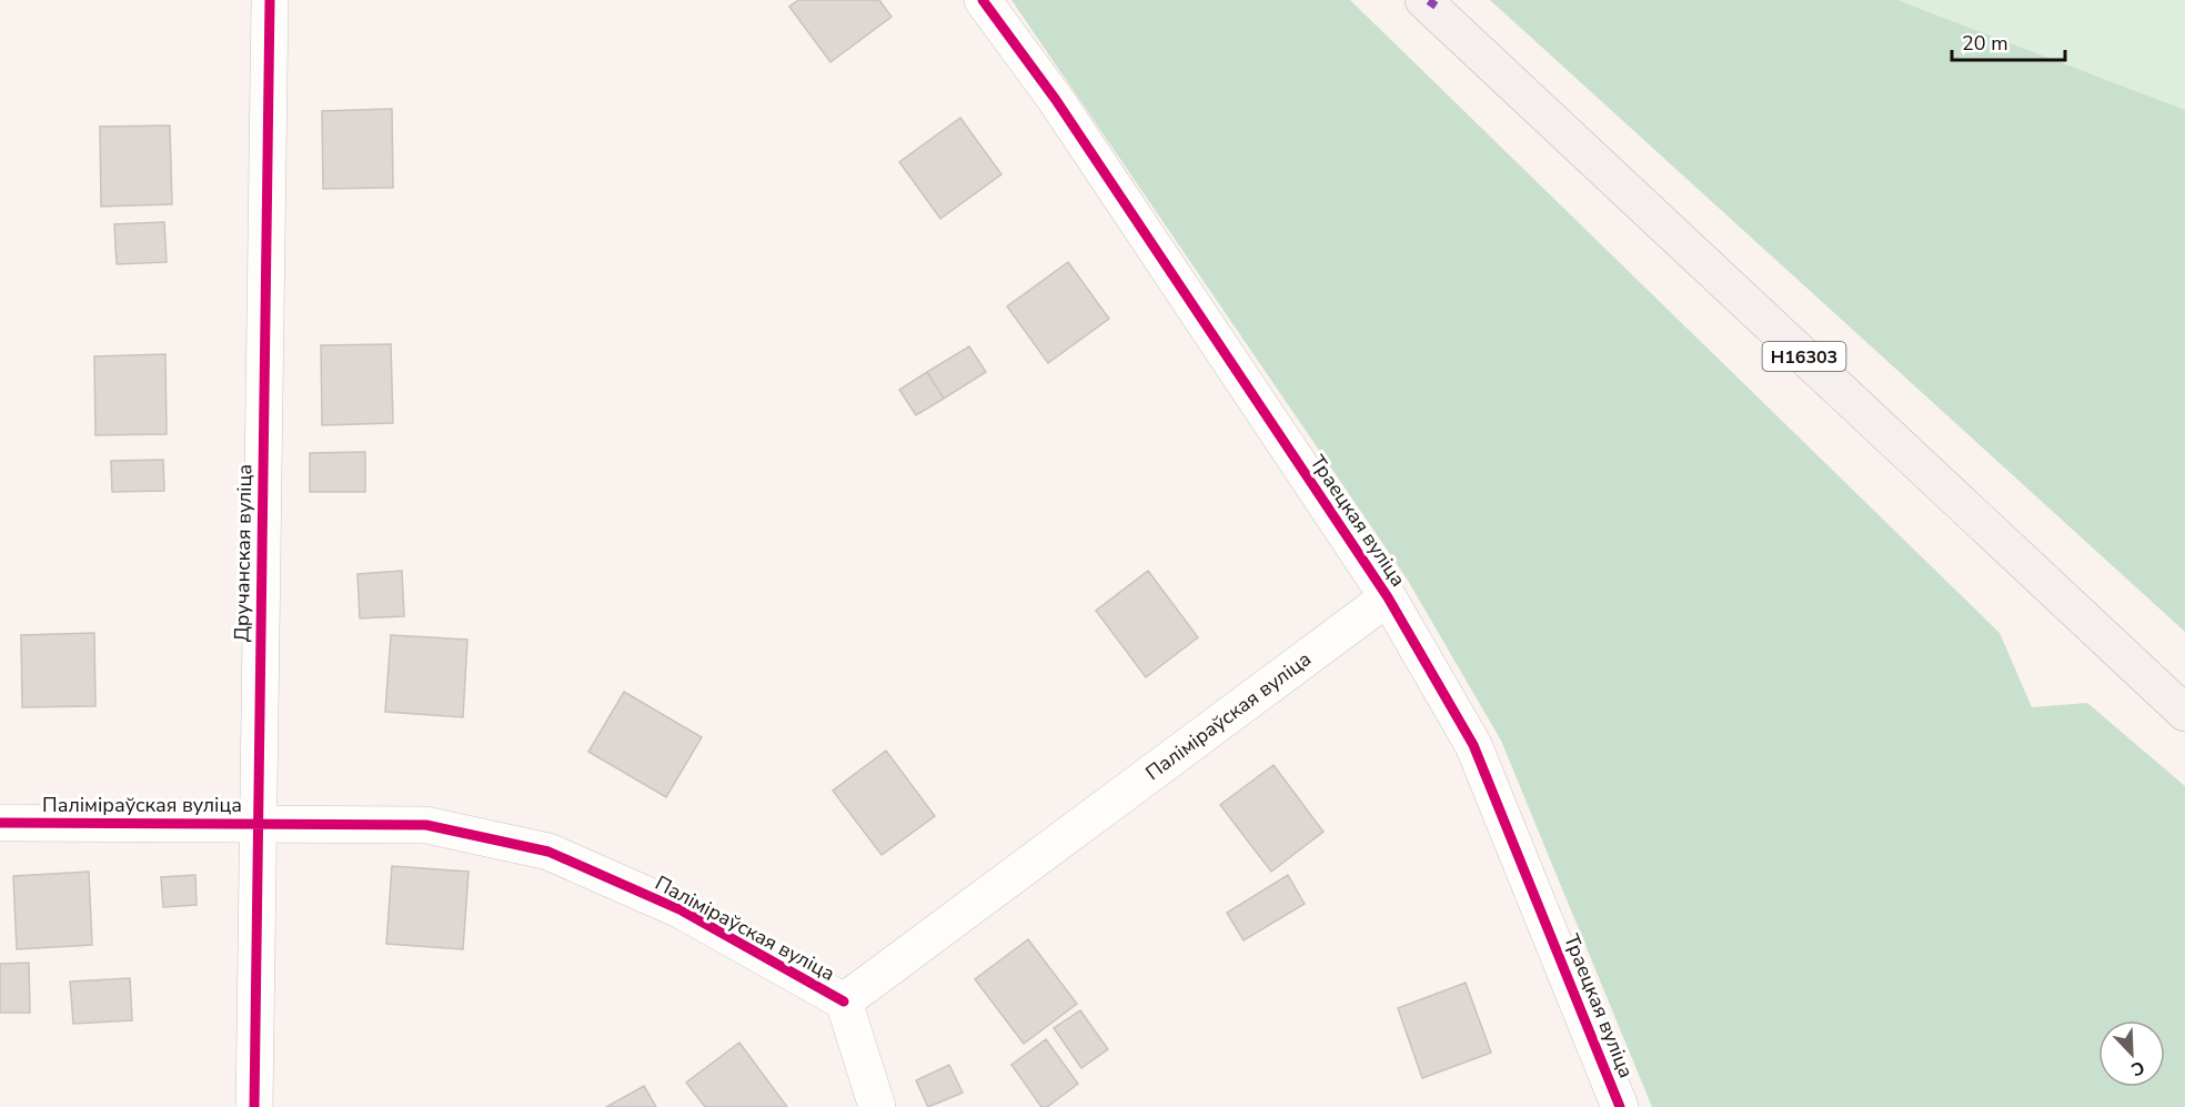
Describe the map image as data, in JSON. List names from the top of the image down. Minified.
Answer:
{"streets":{"main road":["Н16303"],"street":["Траецкая вуліца","Дручанская вуліца","Паліміраўская вуліца"]},"crossings":[["Траецкая вуліца","Паліміраўская вуліца"],["Дручанская вуліца","Паліміраўская вуліца"]],"scale_bar":"20 m","north":"bottom right"}
